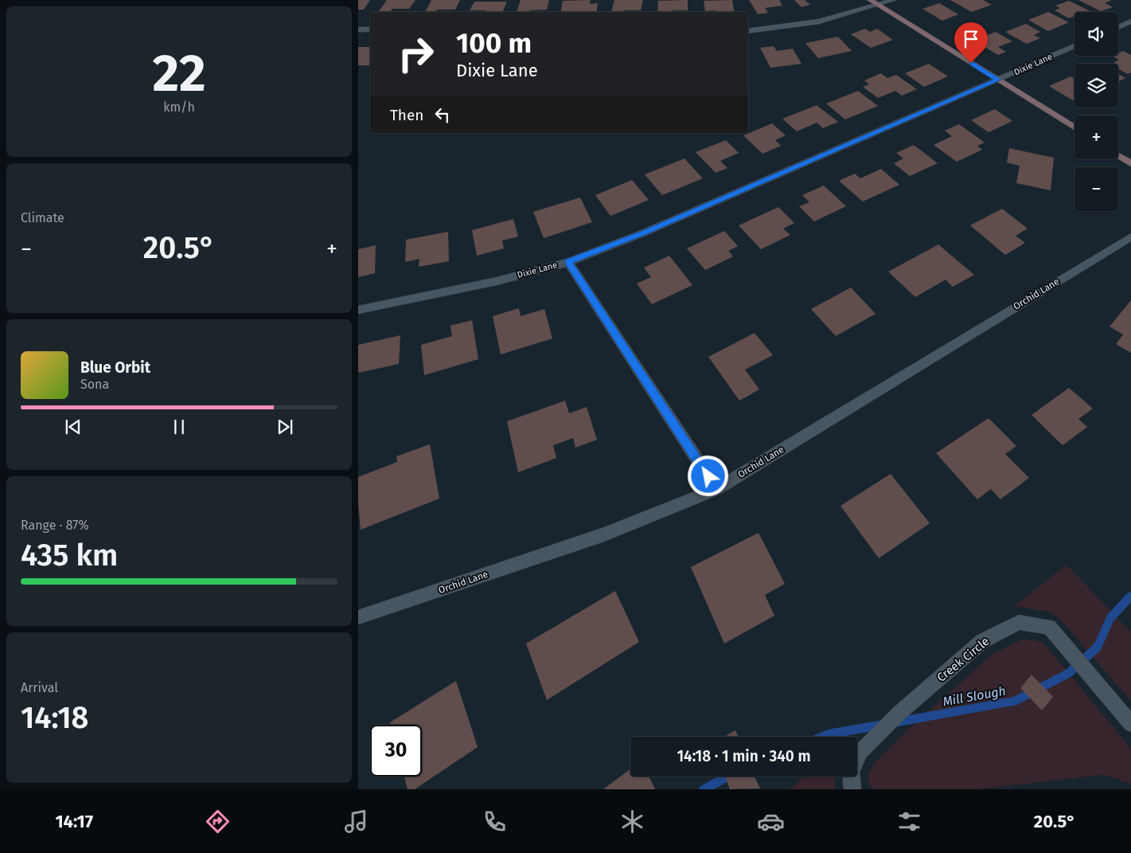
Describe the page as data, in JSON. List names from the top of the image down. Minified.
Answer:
{"streets":{"street":["Dixie Lane","Orchid Lane","Creek Circle"]},"water":["Mill Slough"],"page":{"tile":[["22","km/h"],"Climate",["Range · 87%","435 km"],["Arrival","14:18"]],"map_buttons":["+","−"],"turn":["100 m","Dixie Lane"],"then":"Then","heat":["−","20.5°","+"],"song":["Blue Orbit","Sona"],"limit":"30","trip":"14:18 · 1 min · 340 m","tabs":["14:17","20.5°"]}}
